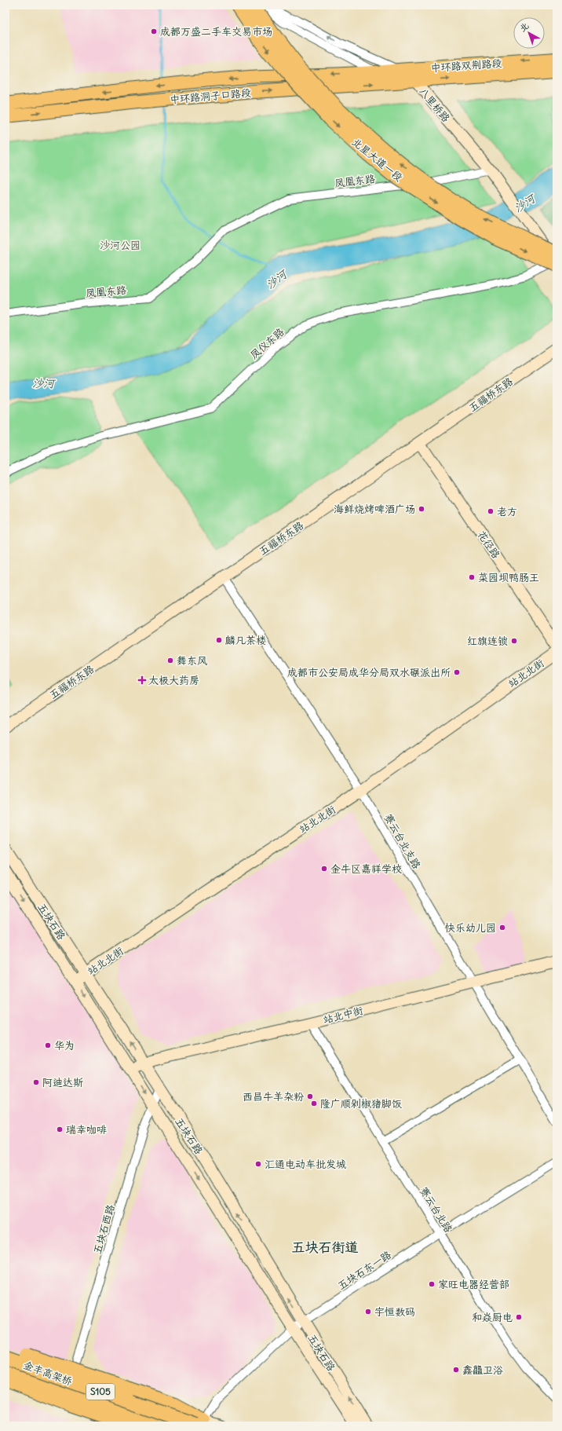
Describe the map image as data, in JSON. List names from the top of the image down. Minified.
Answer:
{"streets":{"highway":["北星大道一段","金丰高架桥","S105"],"main road":["中环路双荆路段","中环路洞子口路段","八里桥路","五福桥东路","花径路","站北北街","五块石路","站北中街"],"street":["凤凰东路","凤仪东路","赛云台北支路","赛云台北路","五块石西路","五块石东一路"]},"crossings":[["中环路双荆路段","中环路洞子口路段"],["中环路双荆路段","八里桥路"],["中环路洞子口路段","八里桥路"],["八里桥路","北星大道一段"],["八里桥路","凤凰东路"],["八里桥路","凤仪东路"],["北星大道一段","凤仪东路"],["五福桥东路","花径路"],["五福桥东路","赛云台北支路"],["站北北街","赛云台北支路"],["站北北街","五块石路"],["赛云台北支路","站北中街"],["五块石路","站北中街"],["五块石路","五块石西路"],["五块石路","五块石东一路"],["站北中街","赛云台北路"],["赛云台北路","五块石东一路"],["五块石东一路","金丰高架桥"]],"one_way":["八里桥路"],"districts":["五块石街道"],"water":["沙河"],"parks":["沙河公园"],"places":{"other":["成都万盛二手车交易市场","海鲜烧烤啤酒广场","老方","菜园坝鸭肠王","麟凡茶楼","红旗连锁","舞东风","成都市公安局成华分局双水碾派出所","金牛区嘉祥学校","快乐幼儿园","华为","阿迪达斯","西昌牛羊杂粉","隆广顺剁椒猪脚饭","瑞幸咖啡","汇通电动车批发城","家旺电器经营部","宇恒数码","和焱厨电","鑫龘卫浴"],"health":["太极大药房"]},"north":"top left"}
